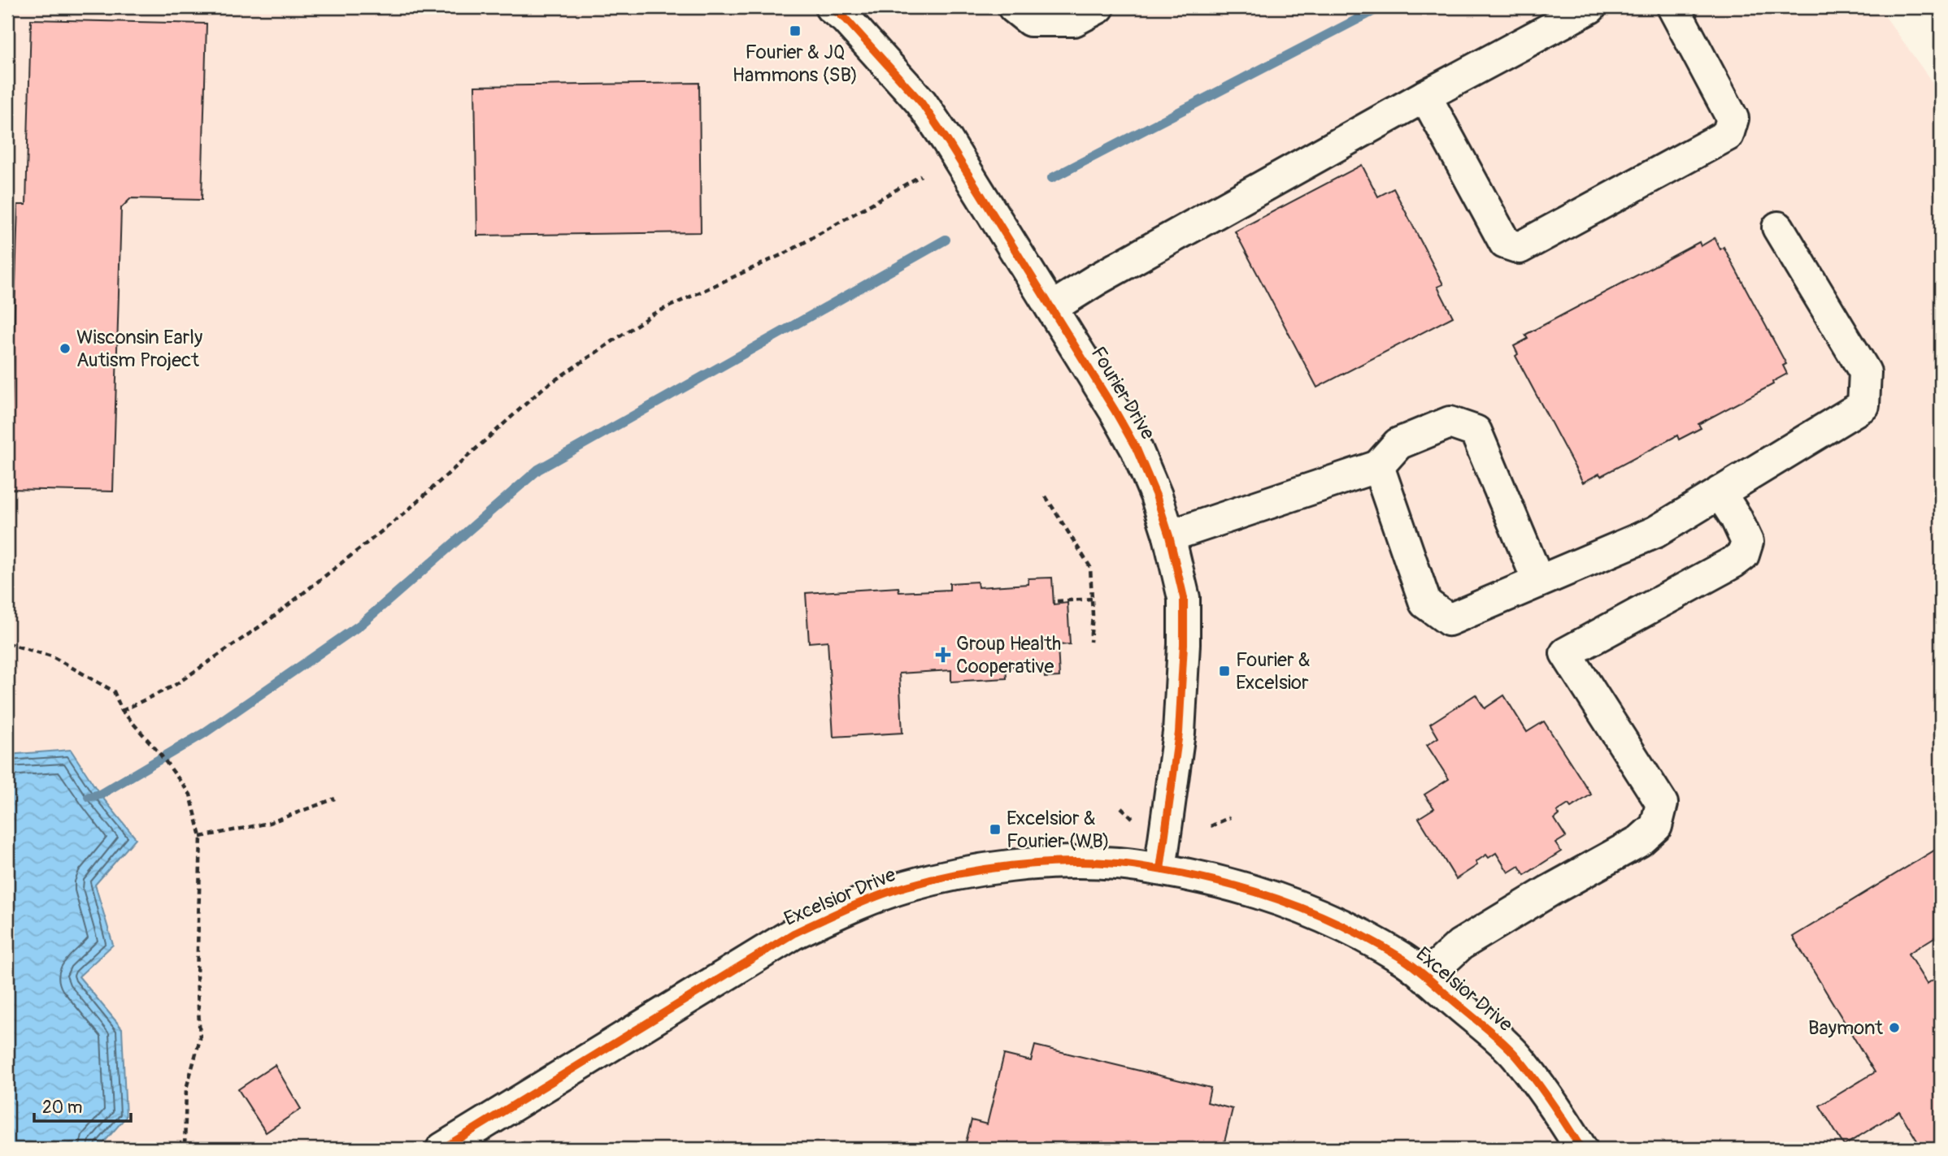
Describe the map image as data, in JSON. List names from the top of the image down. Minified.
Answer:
{"streets":{"street":["Fourier Drive","Excelsior Drive"]},"crossings":[["Fourier Drive","Excelsior Drive"]],"places":{"transit":["Fourier & JQ Hammons (SB)","Fourier & Excelsior","Excelsior & Fourier (WB)"],"other":["Wisconsin Early Autism Project","Baymont"],"health":["Group Health Cooperative"]},"scale_bar":"20 m"}
